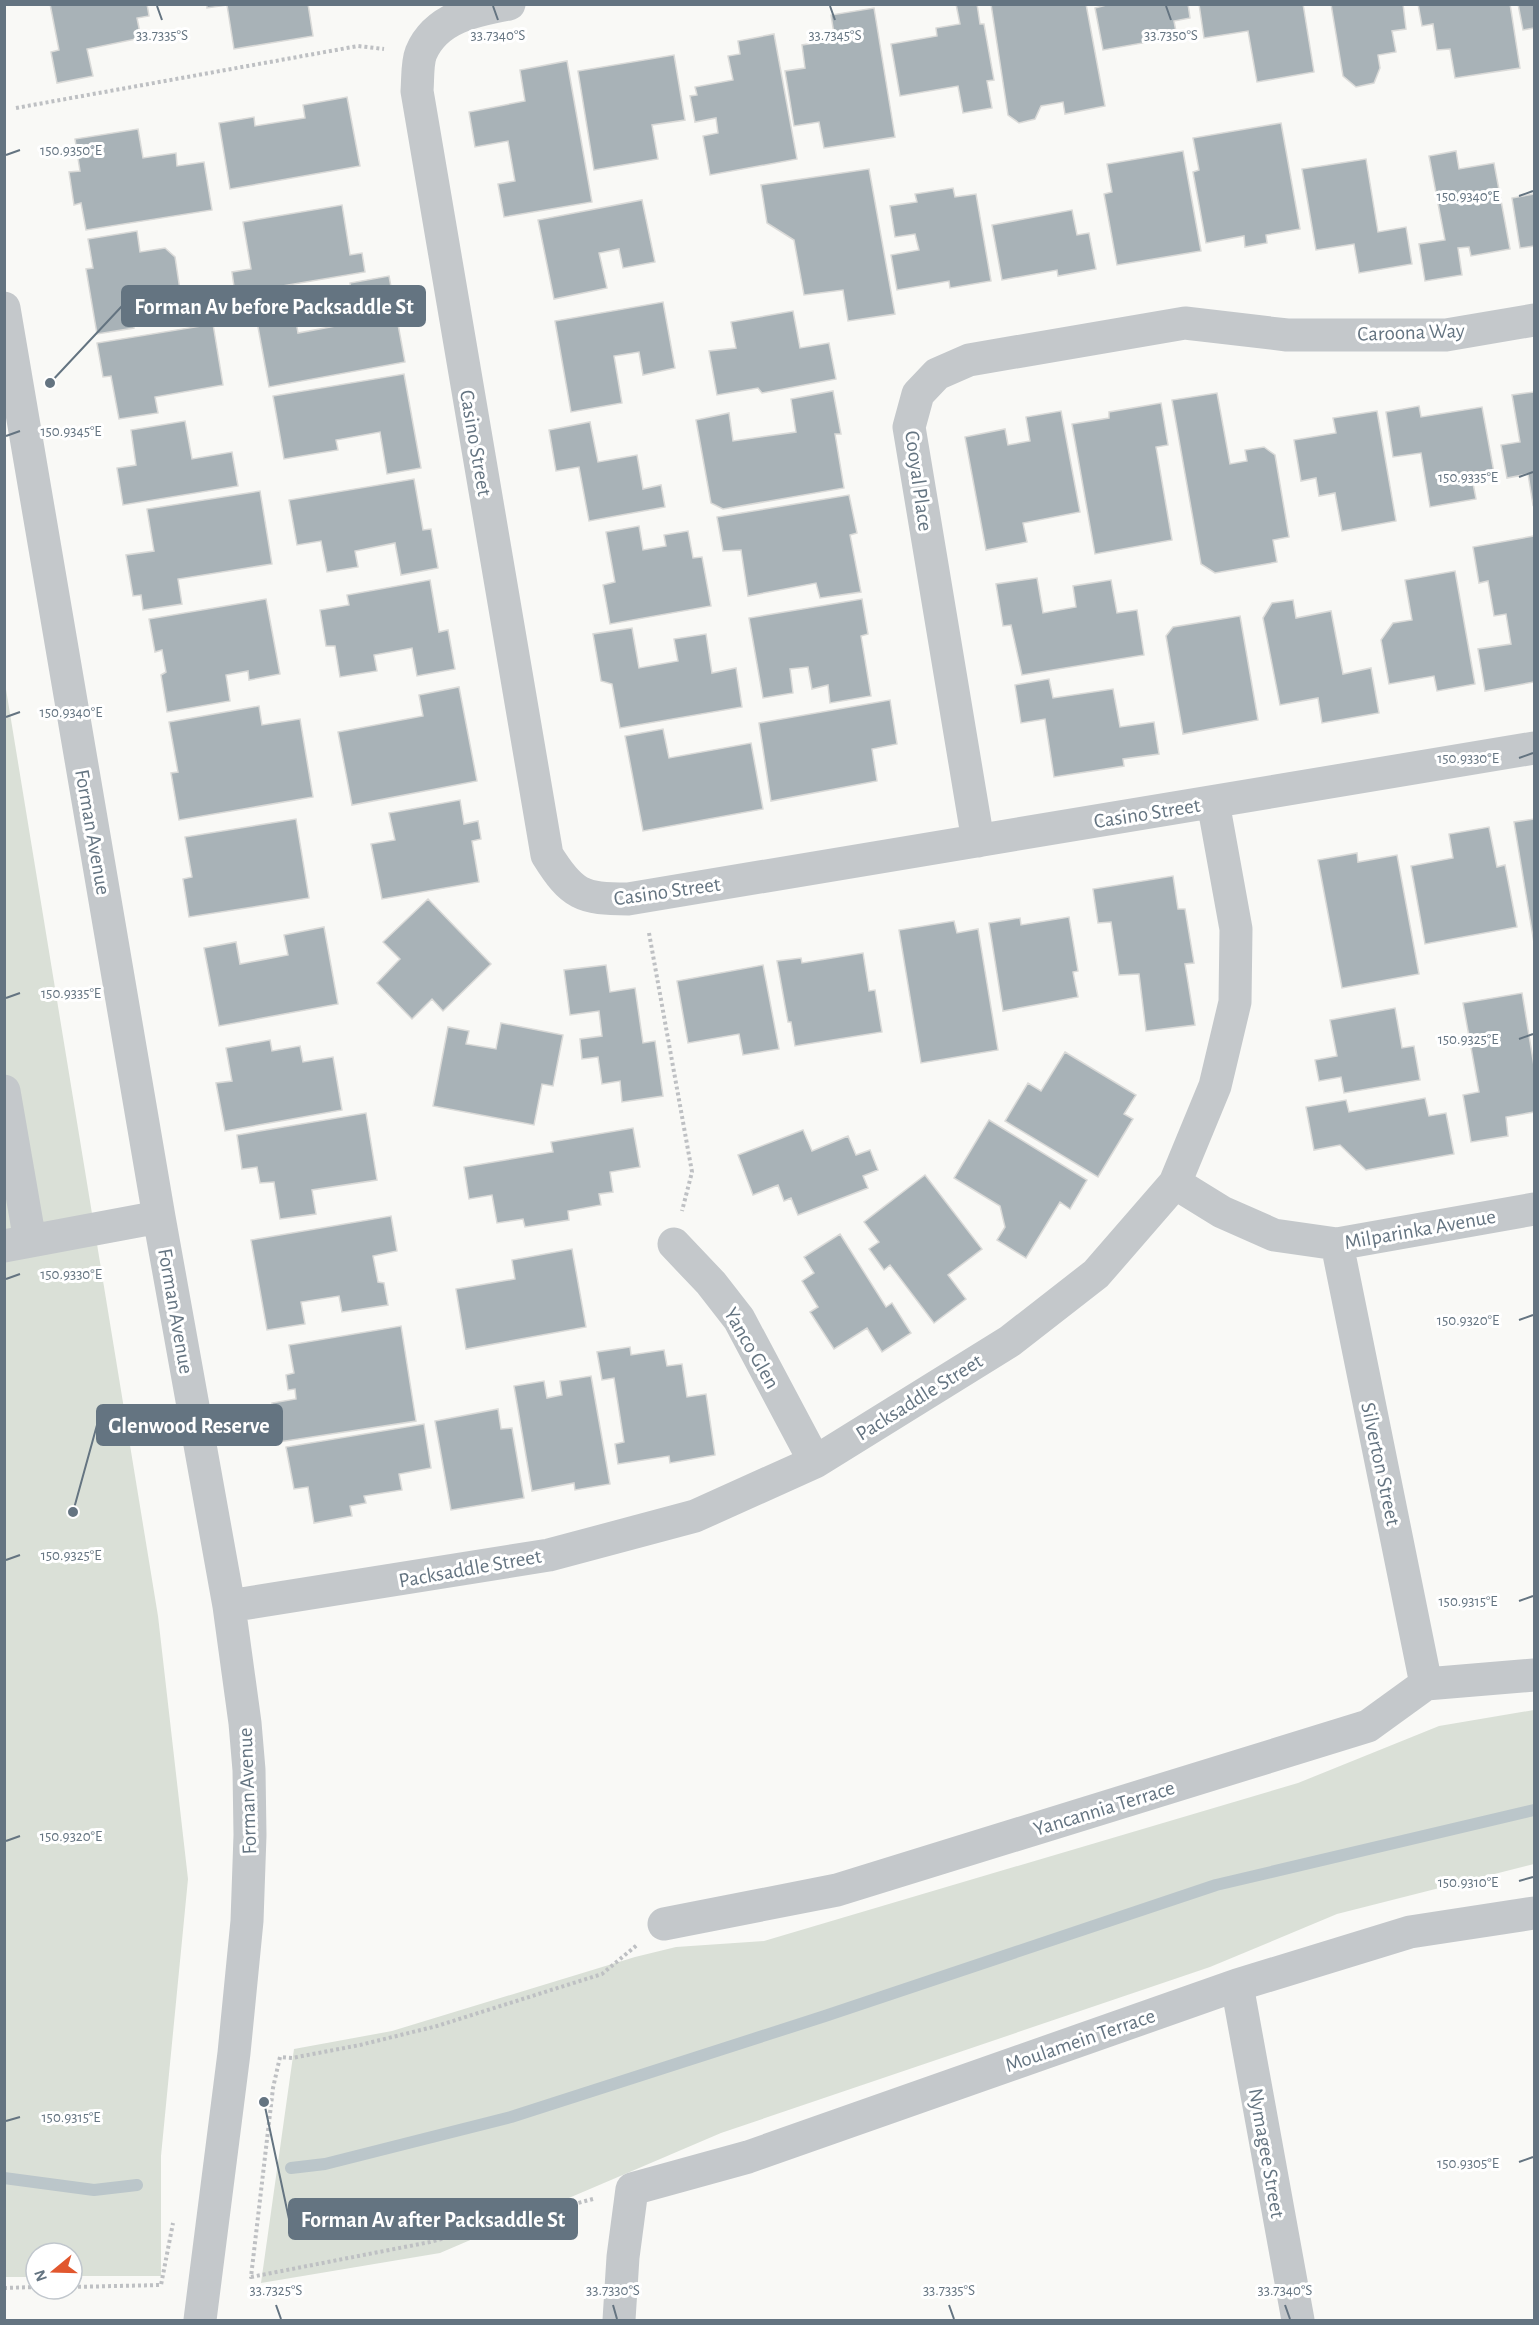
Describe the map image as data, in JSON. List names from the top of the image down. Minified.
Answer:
{"streets":{"street":["Caroona Way","Casino Street","Cooyal Place","Forman Avenue","Milparinka Avenue","Yanco Glen","Packsaddle Street","Silverton Street","Yancannia Terrace","Moulamein Terrace","Nymagee Street"]},"crossings":[["Caroona Way","Cooyal Place"],["Casino Street","Cooyal Place"],["Casino Street","Packsaddle Street"],["Forman Avenue","Packsaddle Street"],["Milparinka Avenue","Packsaddle Street"],["Milparinka Avenue","Silverton Street"],["Yanco Glen","Packsaddle Street"],["Silverton Street","Yancannia Terrace"],["Moulamein Terrace","Nymagee Street"]],"places":["Forman Av before Packsaddle St","Glenwood Reserve","Forman Av after Packsaddle St"],"north":"left","coordinates":["33.7350°S","33.7335°S","33.7340°S","33.7345°S","150.9350°E","150.9340°E","150.9345°E","150.9335°E","150.9330°E","150.9325°E","150.9320°E","150.9315°E","150.9310°E","150.9305°E","33.7325°S","33.7330°S"]}
